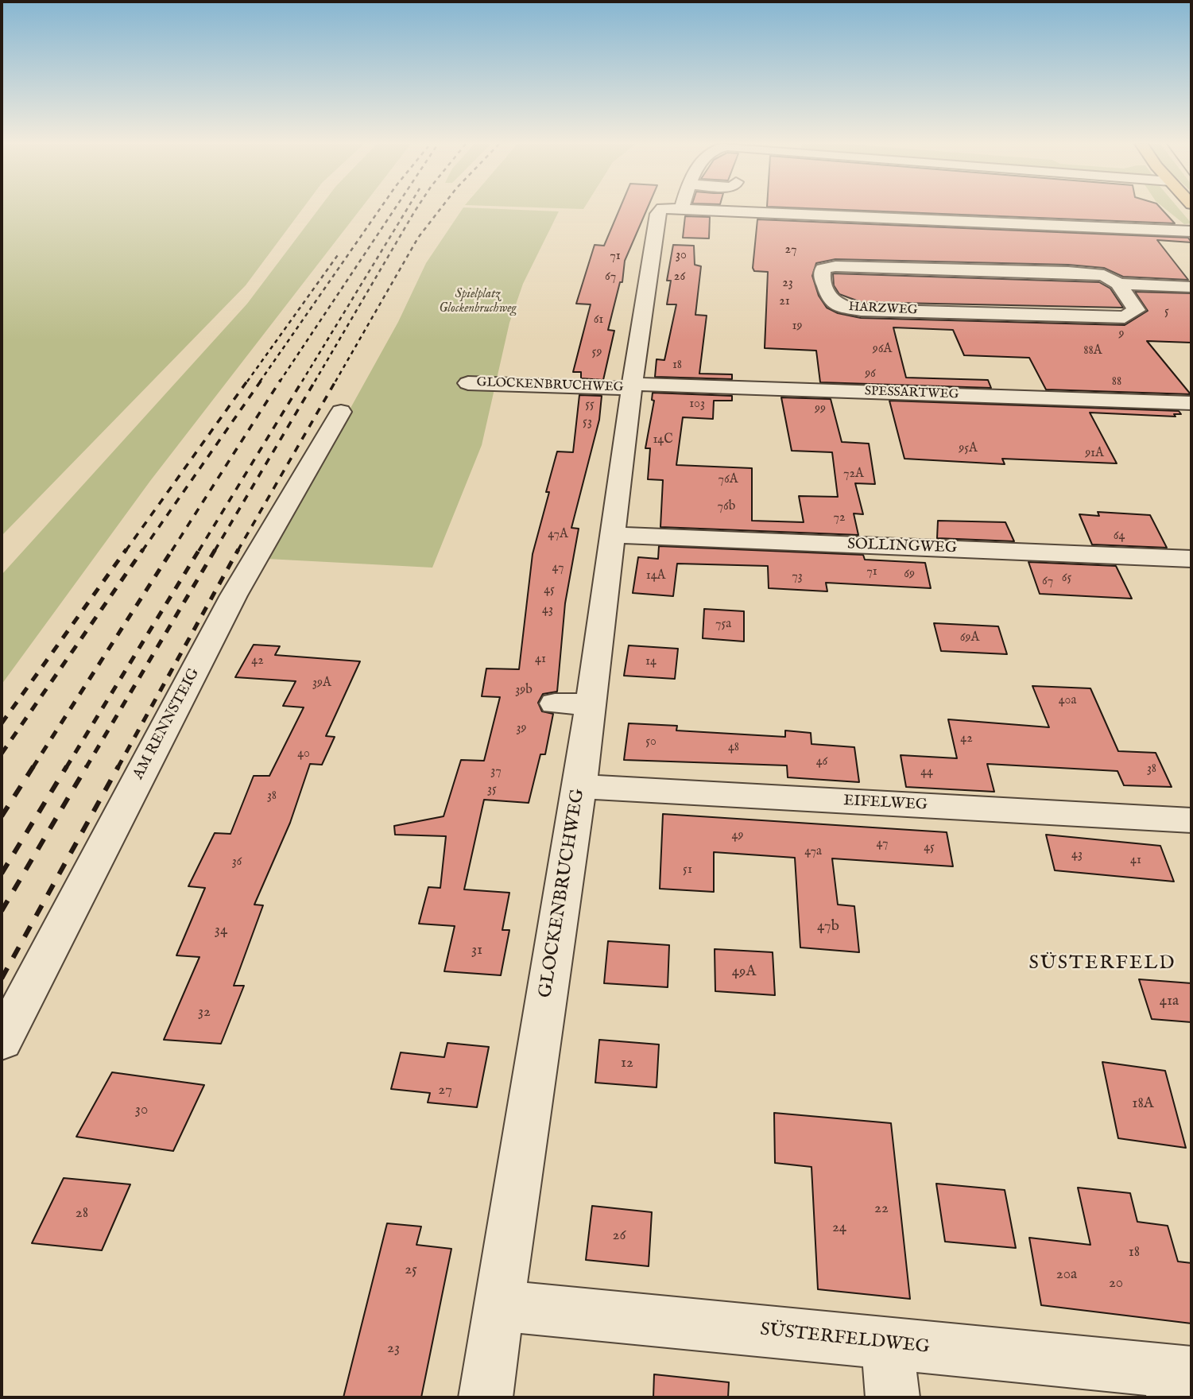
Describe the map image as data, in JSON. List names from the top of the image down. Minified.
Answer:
{"streets":{"street":["HARZWEG","GLOCKENBRUCHWEG","SPESSARTWEG","SOLLINGWEG","AM RENNSTEIG","EIFELWEG","SÜSTERFELDWEG"]},"crossings":[["GLOCKENBRUCHWEG","SPESSARTWEG"],["GLOCKENBRUCHWEG","SOLLINGWEG"],["GLOCKENBRUCHWEG","EIFELWEG"],["GLOCKENBRUCHWEG","SÜSTERFELDWEG"]],"districts":["SÜSTERFELD"],"parks":["Spielplatz Glockenbruchweg"],"house_numbers":["27","30","71","67","26","23","21","5","61","19","9","96A","88A","59","18","96","88","103","55","99","53","14C","95A","91A","72A","76A","76b","72","47A","64","47","71","69","14A","73","65","67","45","43","75a","69A","41","42","14","39A","39b","40a","39","42","50","48","40","46","38","37","44","35","38","49","47","45","47a","43","41","36","51","47b","34","31","49A","41a","32","12","27","18A","30","22","28","24","26","18","25","20a","20","23"]}
